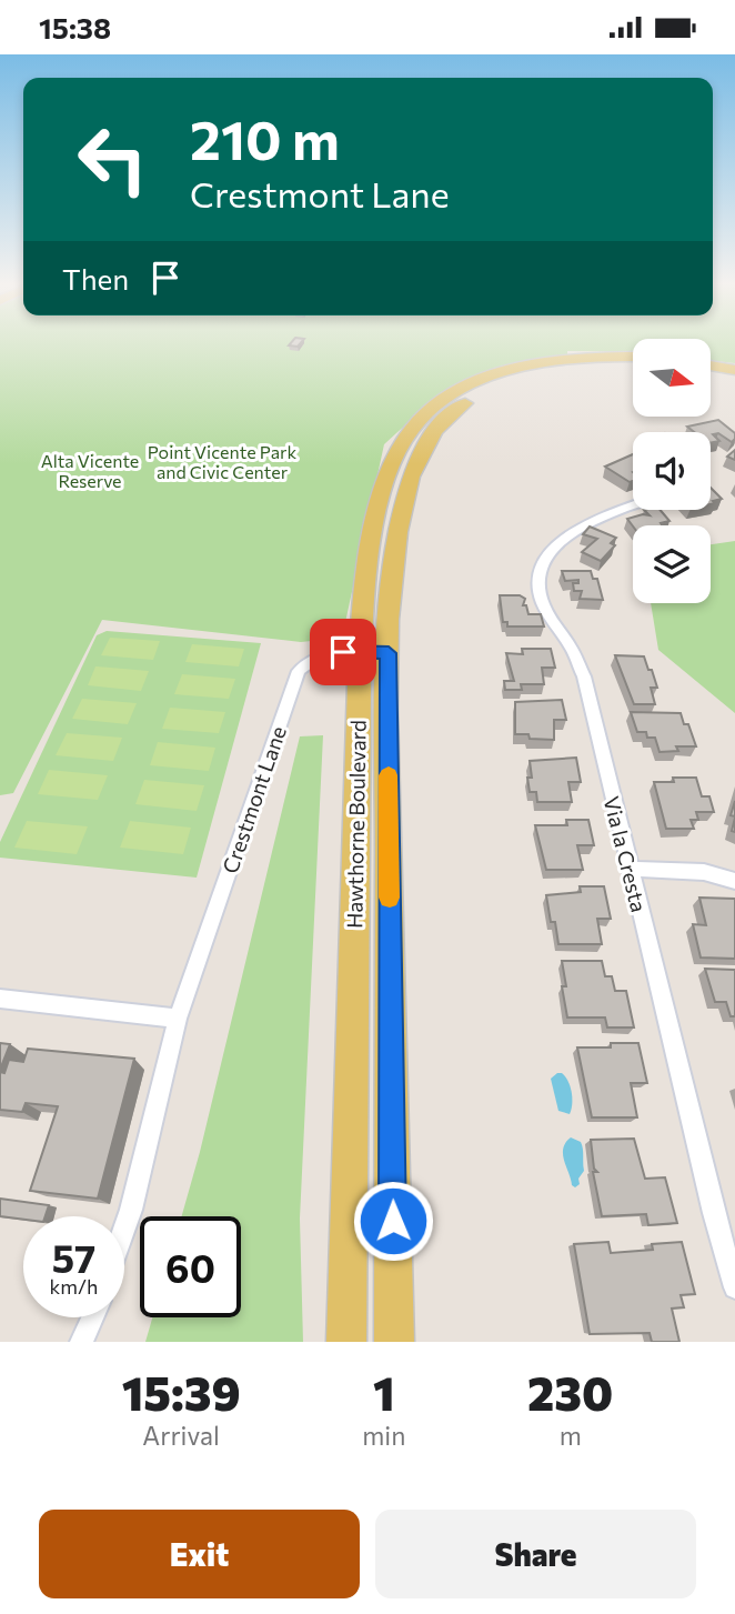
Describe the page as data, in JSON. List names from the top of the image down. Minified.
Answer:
{"streets":{"main road":["Hawthorne Boulevard"],"street":["Crestmont Lane","Via la Cresta"]},"crossings":[["Crestmont Lane","Hawthorne Boulevard"]],"parks":["Point Vicente Park and Civic Center","Alta Vicente Reserve"],"north":"right","page":{"status":"15:38","turn":["210 m","Crestmont Lane"],"then":"Then","speed":"57 km/h","limit":"60","eta":["15:39","Arrival","1","min","230","m"],"buttons":["Exit","Share"]}}
